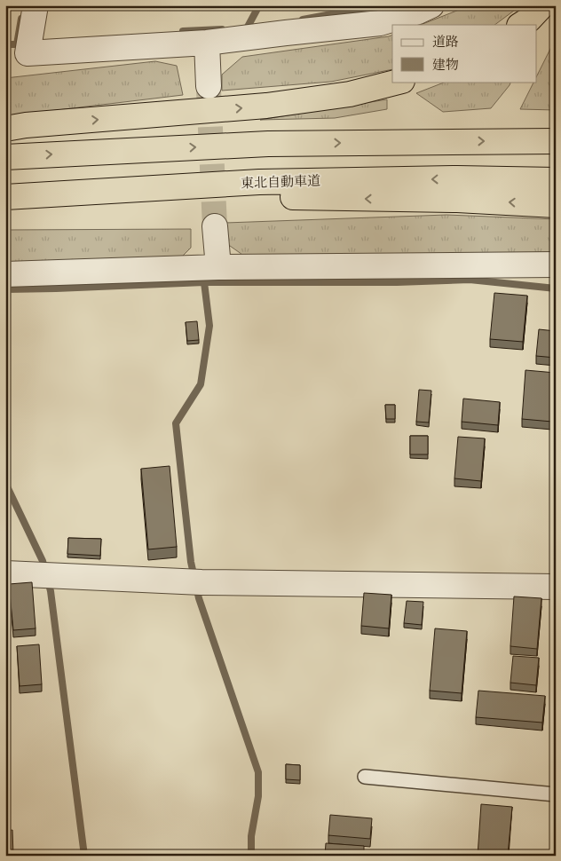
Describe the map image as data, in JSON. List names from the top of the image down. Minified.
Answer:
{"streets":{"highway":["東北自動車道"]},"legend":["道路","建物"]}
